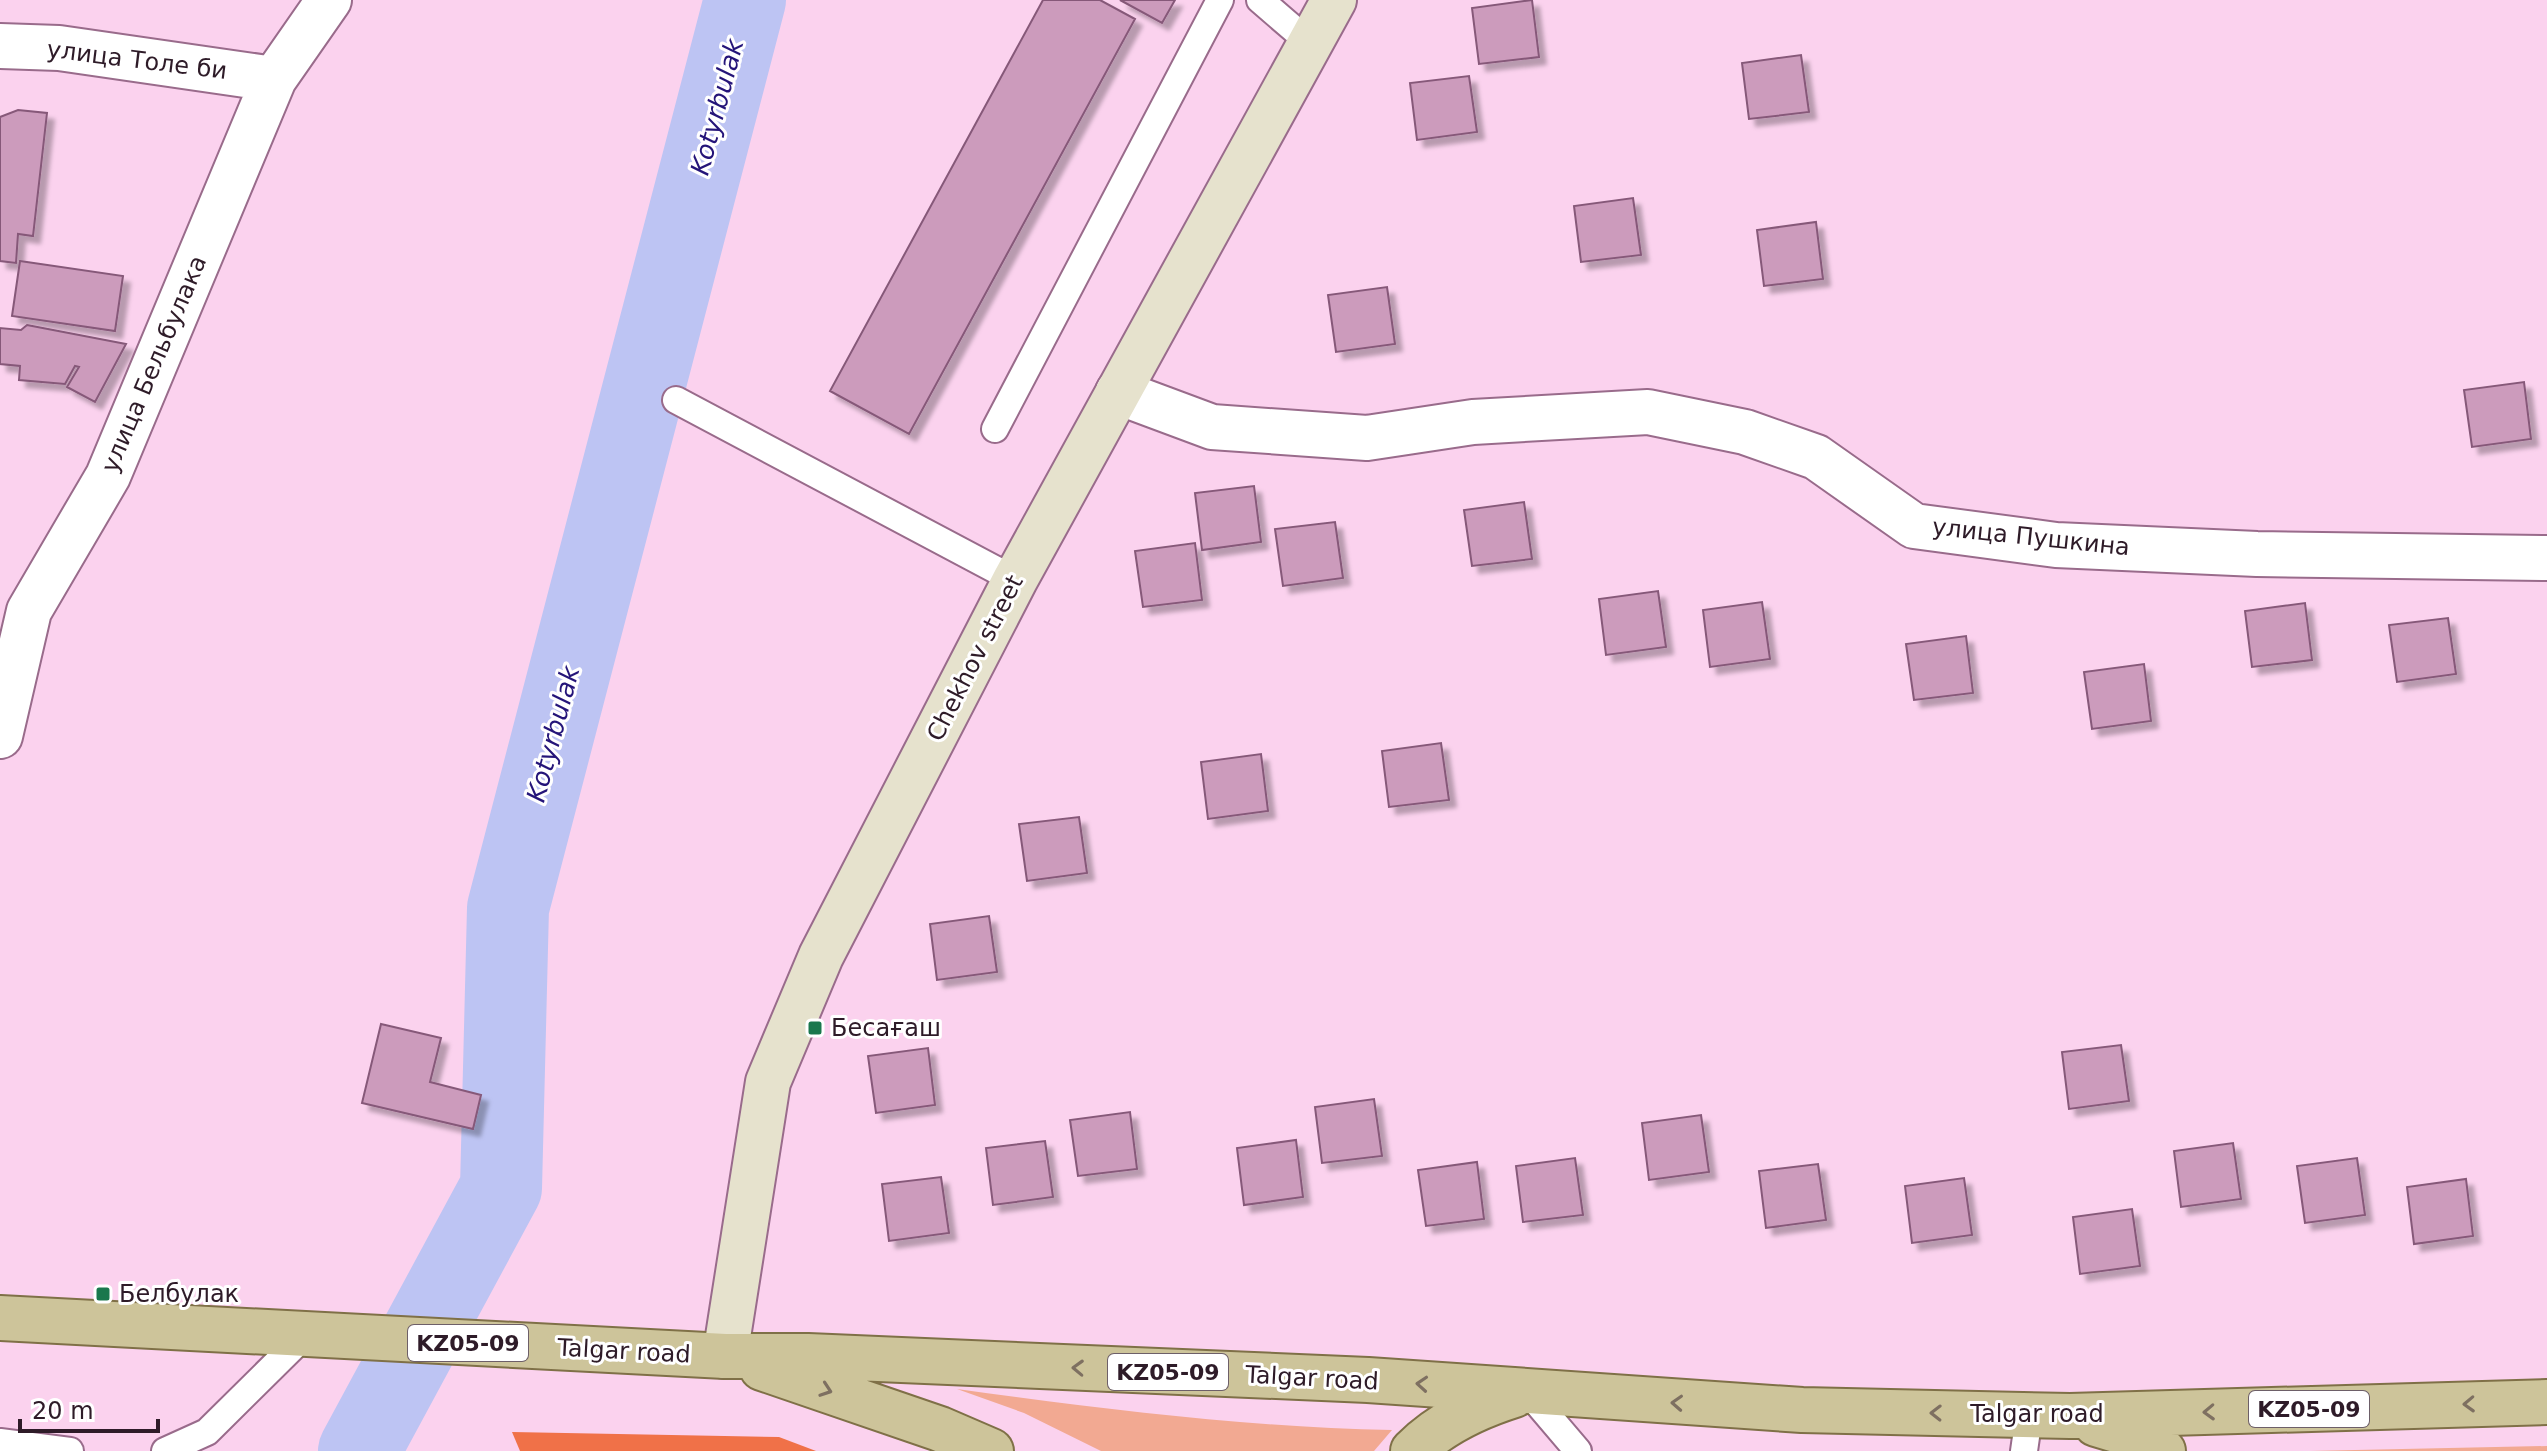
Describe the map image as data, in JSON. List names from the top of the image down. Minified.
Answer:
{"streets":{"main road":["Chekhov street","KZ05-09","Talgar road"],"street":["улица Толе би","улица Бельбулака","улица Пушкина"]},"crossings":[["улица Толе би","улица Бельбулака"],["улица Пушкина","Chekhov street"],["Chekhov street","Talgar road"],["KZ05-09","Talgar road"]],"water":["Kotyrbulak"],"places":{"transit":["Бесағаш","Белбулак"]},"scale_bar":"20 m"}
